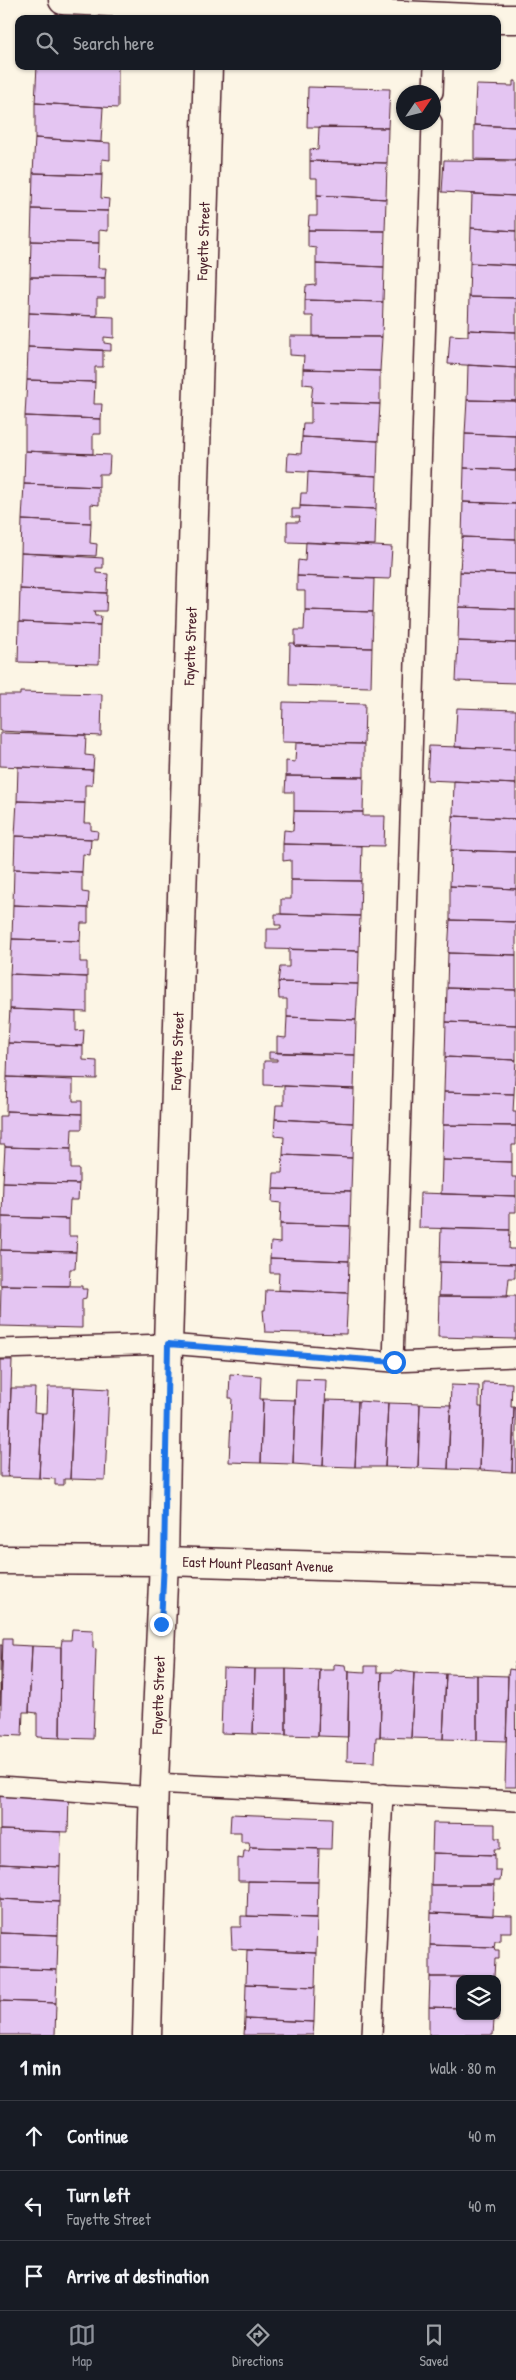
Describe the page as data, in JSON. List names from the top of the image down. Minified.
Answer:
{"streets":{"street":["Fayette Street","East Mount Pleasant Avenue"]},"crossings":[["Fayette Street","East Mount Pleasant Avenue"]],"north":"top right","page":{"search":"Search here","heading":["1 min","Walk · 80 m"],"list":[["Continue","40 m"],["Turn left","Fayette Street","40 m"],"Arrive at destination"],"nav":["Map","Directions","Saved"]}}
